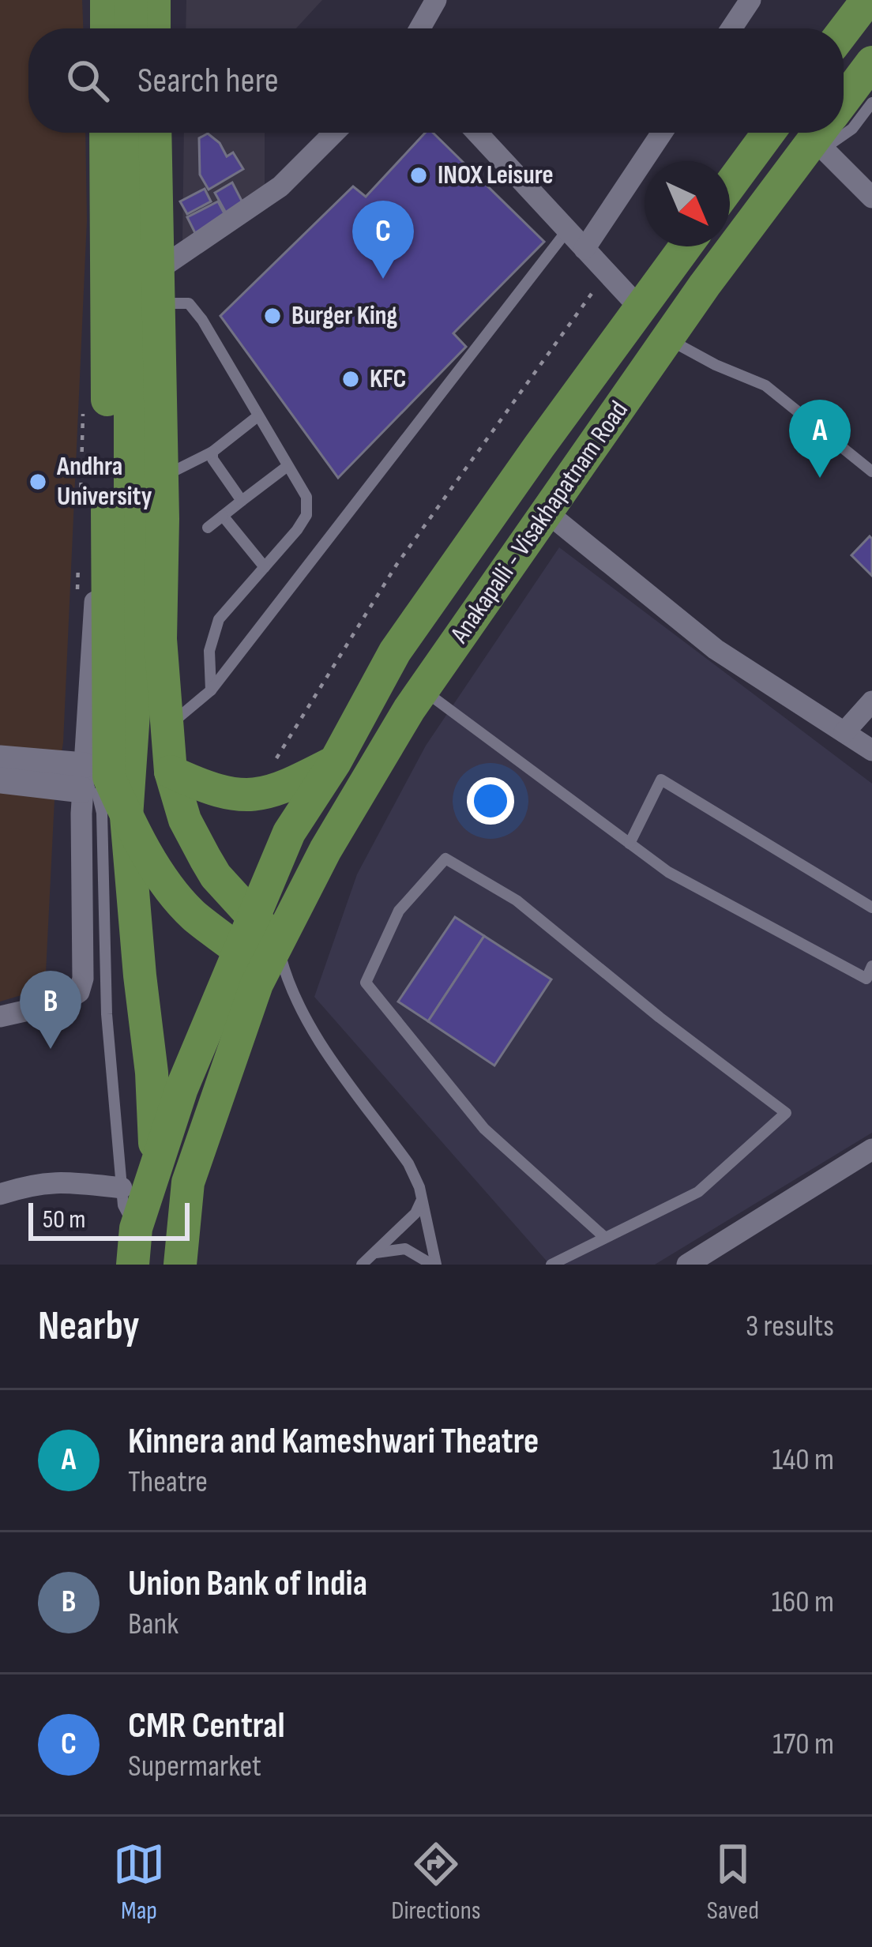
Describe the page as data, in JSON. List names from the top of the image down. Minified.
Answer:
{"streets":{"main road":["Anakapalli - Visakhapatnam Road"]},"places":["INOX Leisure","Burger King","KFC","Andhra University"],"scale_bar":"50 m","north":"bottom right","page":{"search":"Search here","pins":["C","A","B"],"scale":"50 m","heading":["Nearby","3 results"],"list":[{"mark":"A","name":"Kinnera and Kameshwari Theatre","note":"Theatre","value":"140 m"},{"mark":"B","name":"Union Bank of India","note":"Bank","value":"160 m"},{"mark":"C","name":"CMR Central","note":"Supermarket","value":"170 m"}],"nav":["Map","Directions","Saved"]}}
